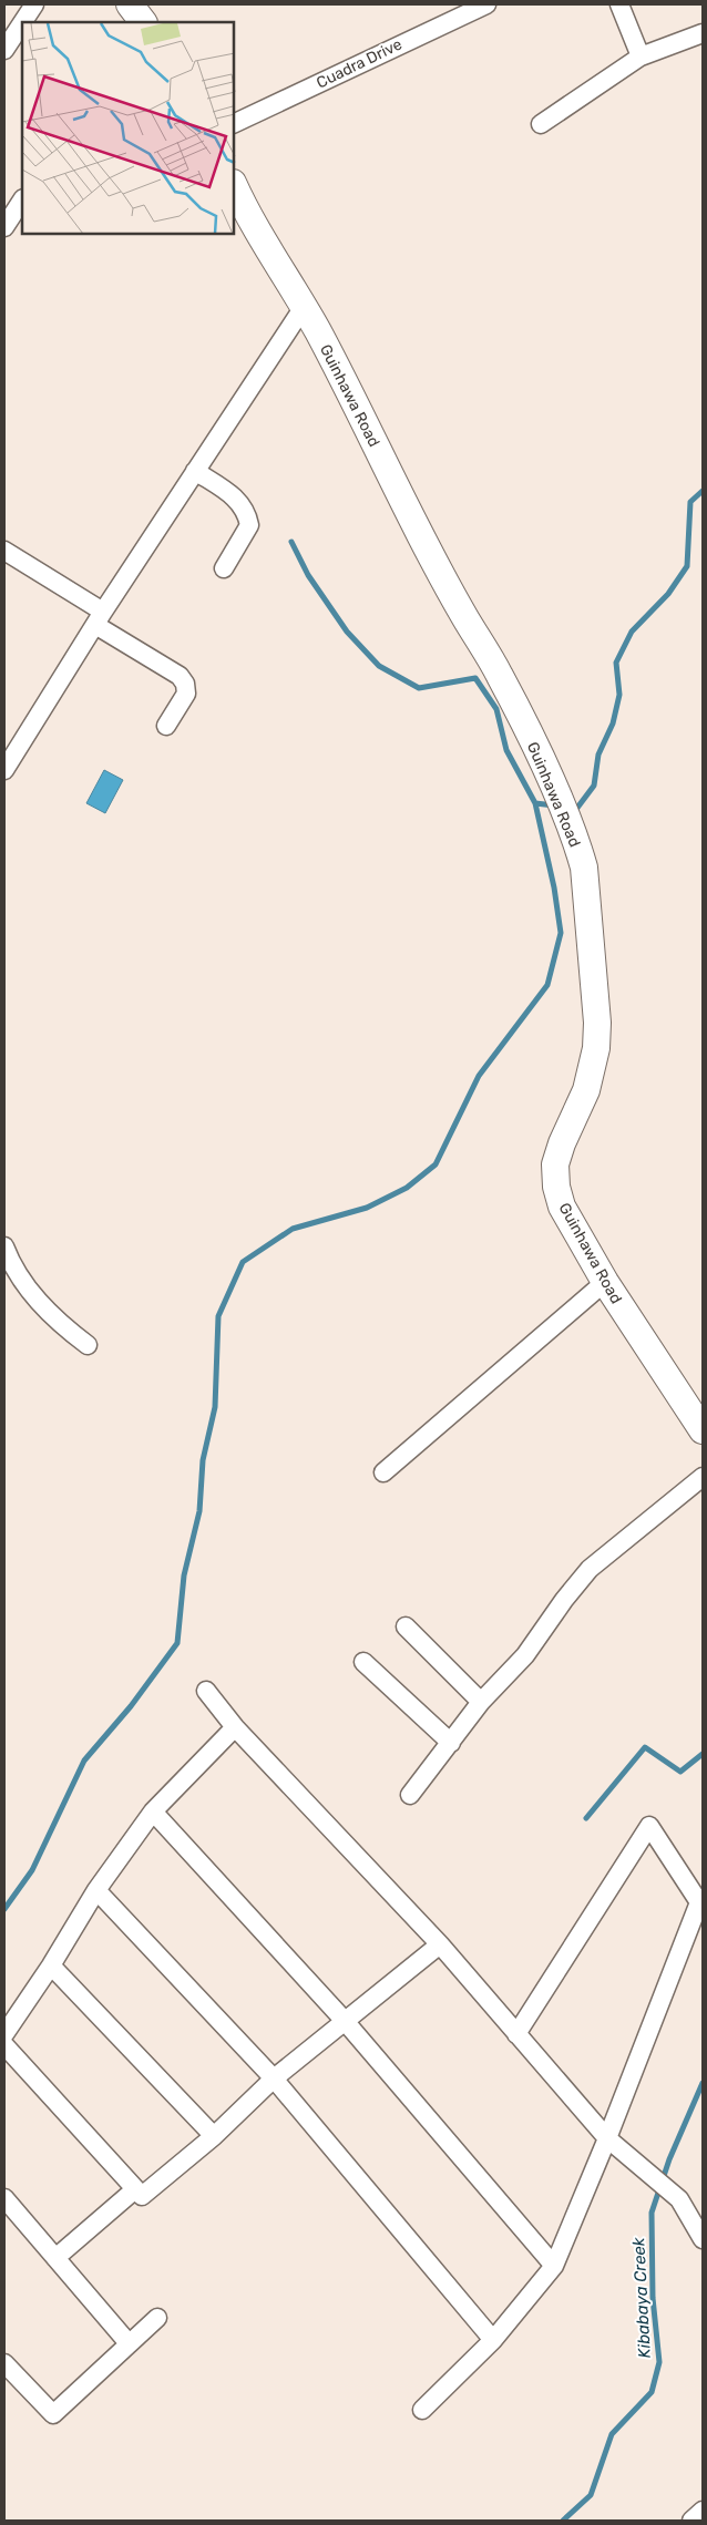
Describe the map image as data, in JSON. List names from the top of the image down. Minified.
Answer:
{"streets":{"street":["Cuadra Drive","Guinhawa Road"]},"water":["Kibabaya Creek"]}
